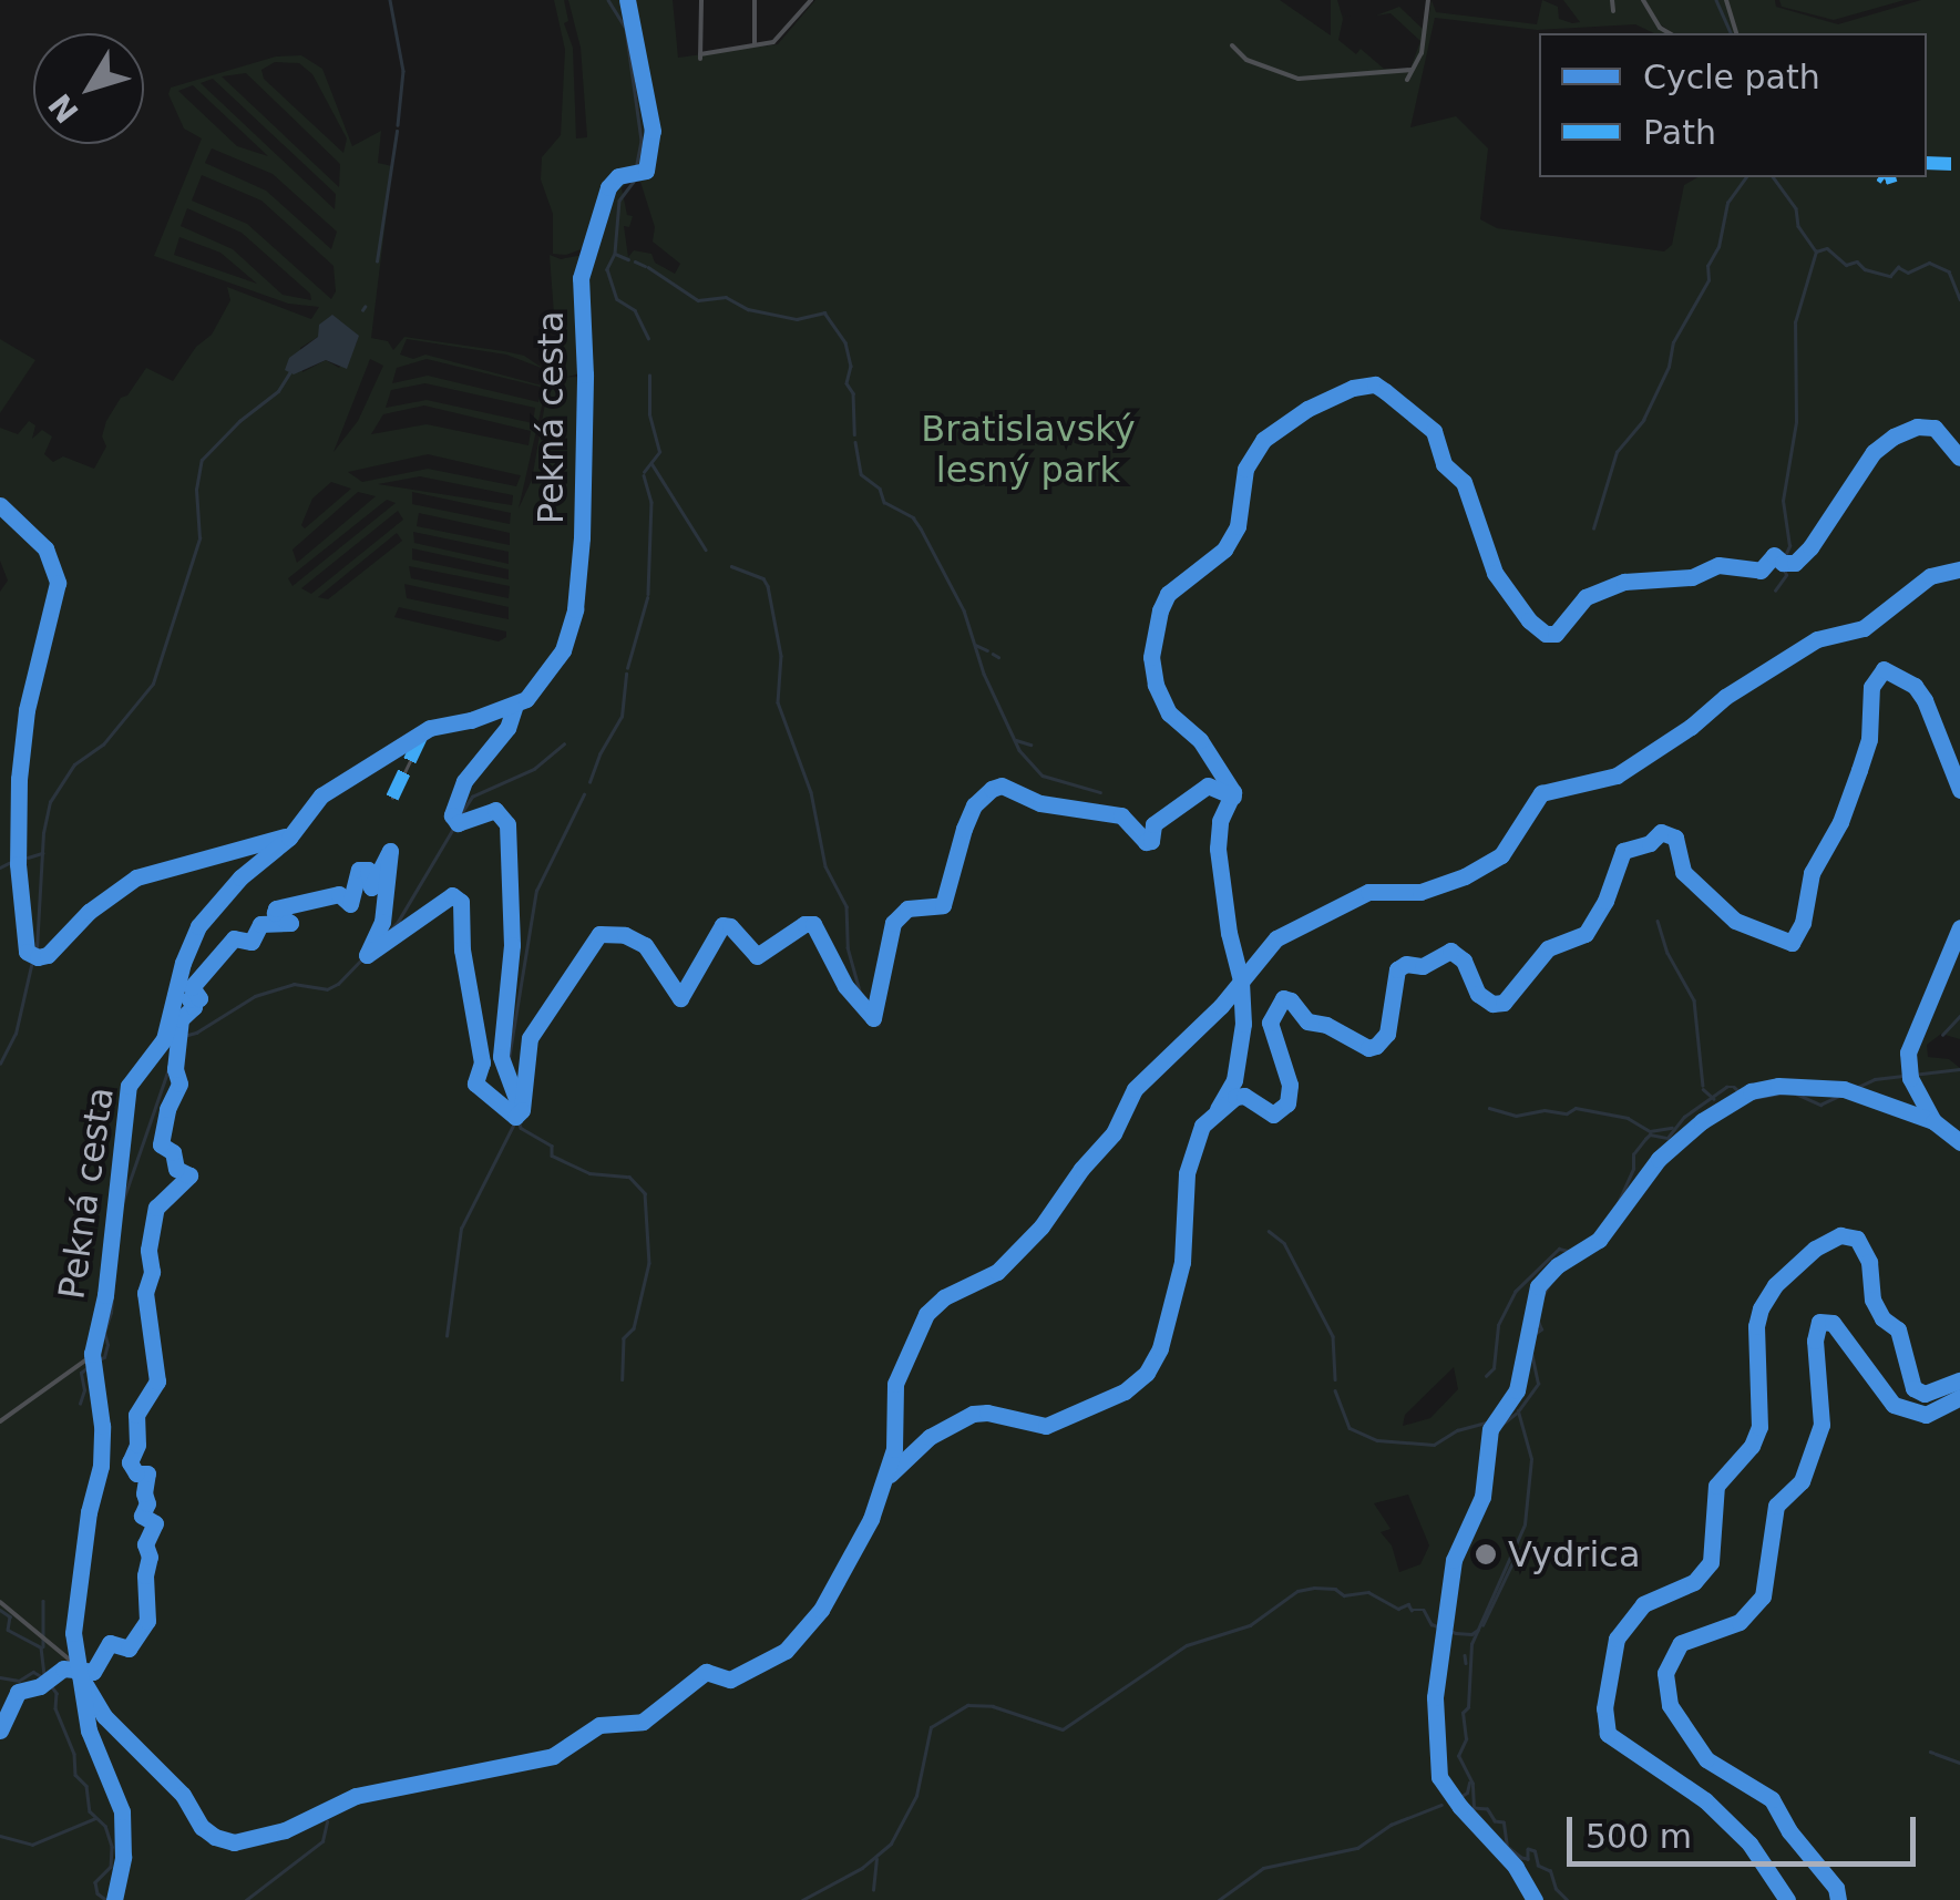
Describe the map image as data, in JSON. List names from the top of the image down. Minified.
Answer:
{"streets":{"street":["Pekná cesta"]},"parks":["Bratislavský lesný park"],"places":["Vydrica"],"legend":["Cycle path","Path"],"scale_bar":"500 m","north":"bottom left"}
